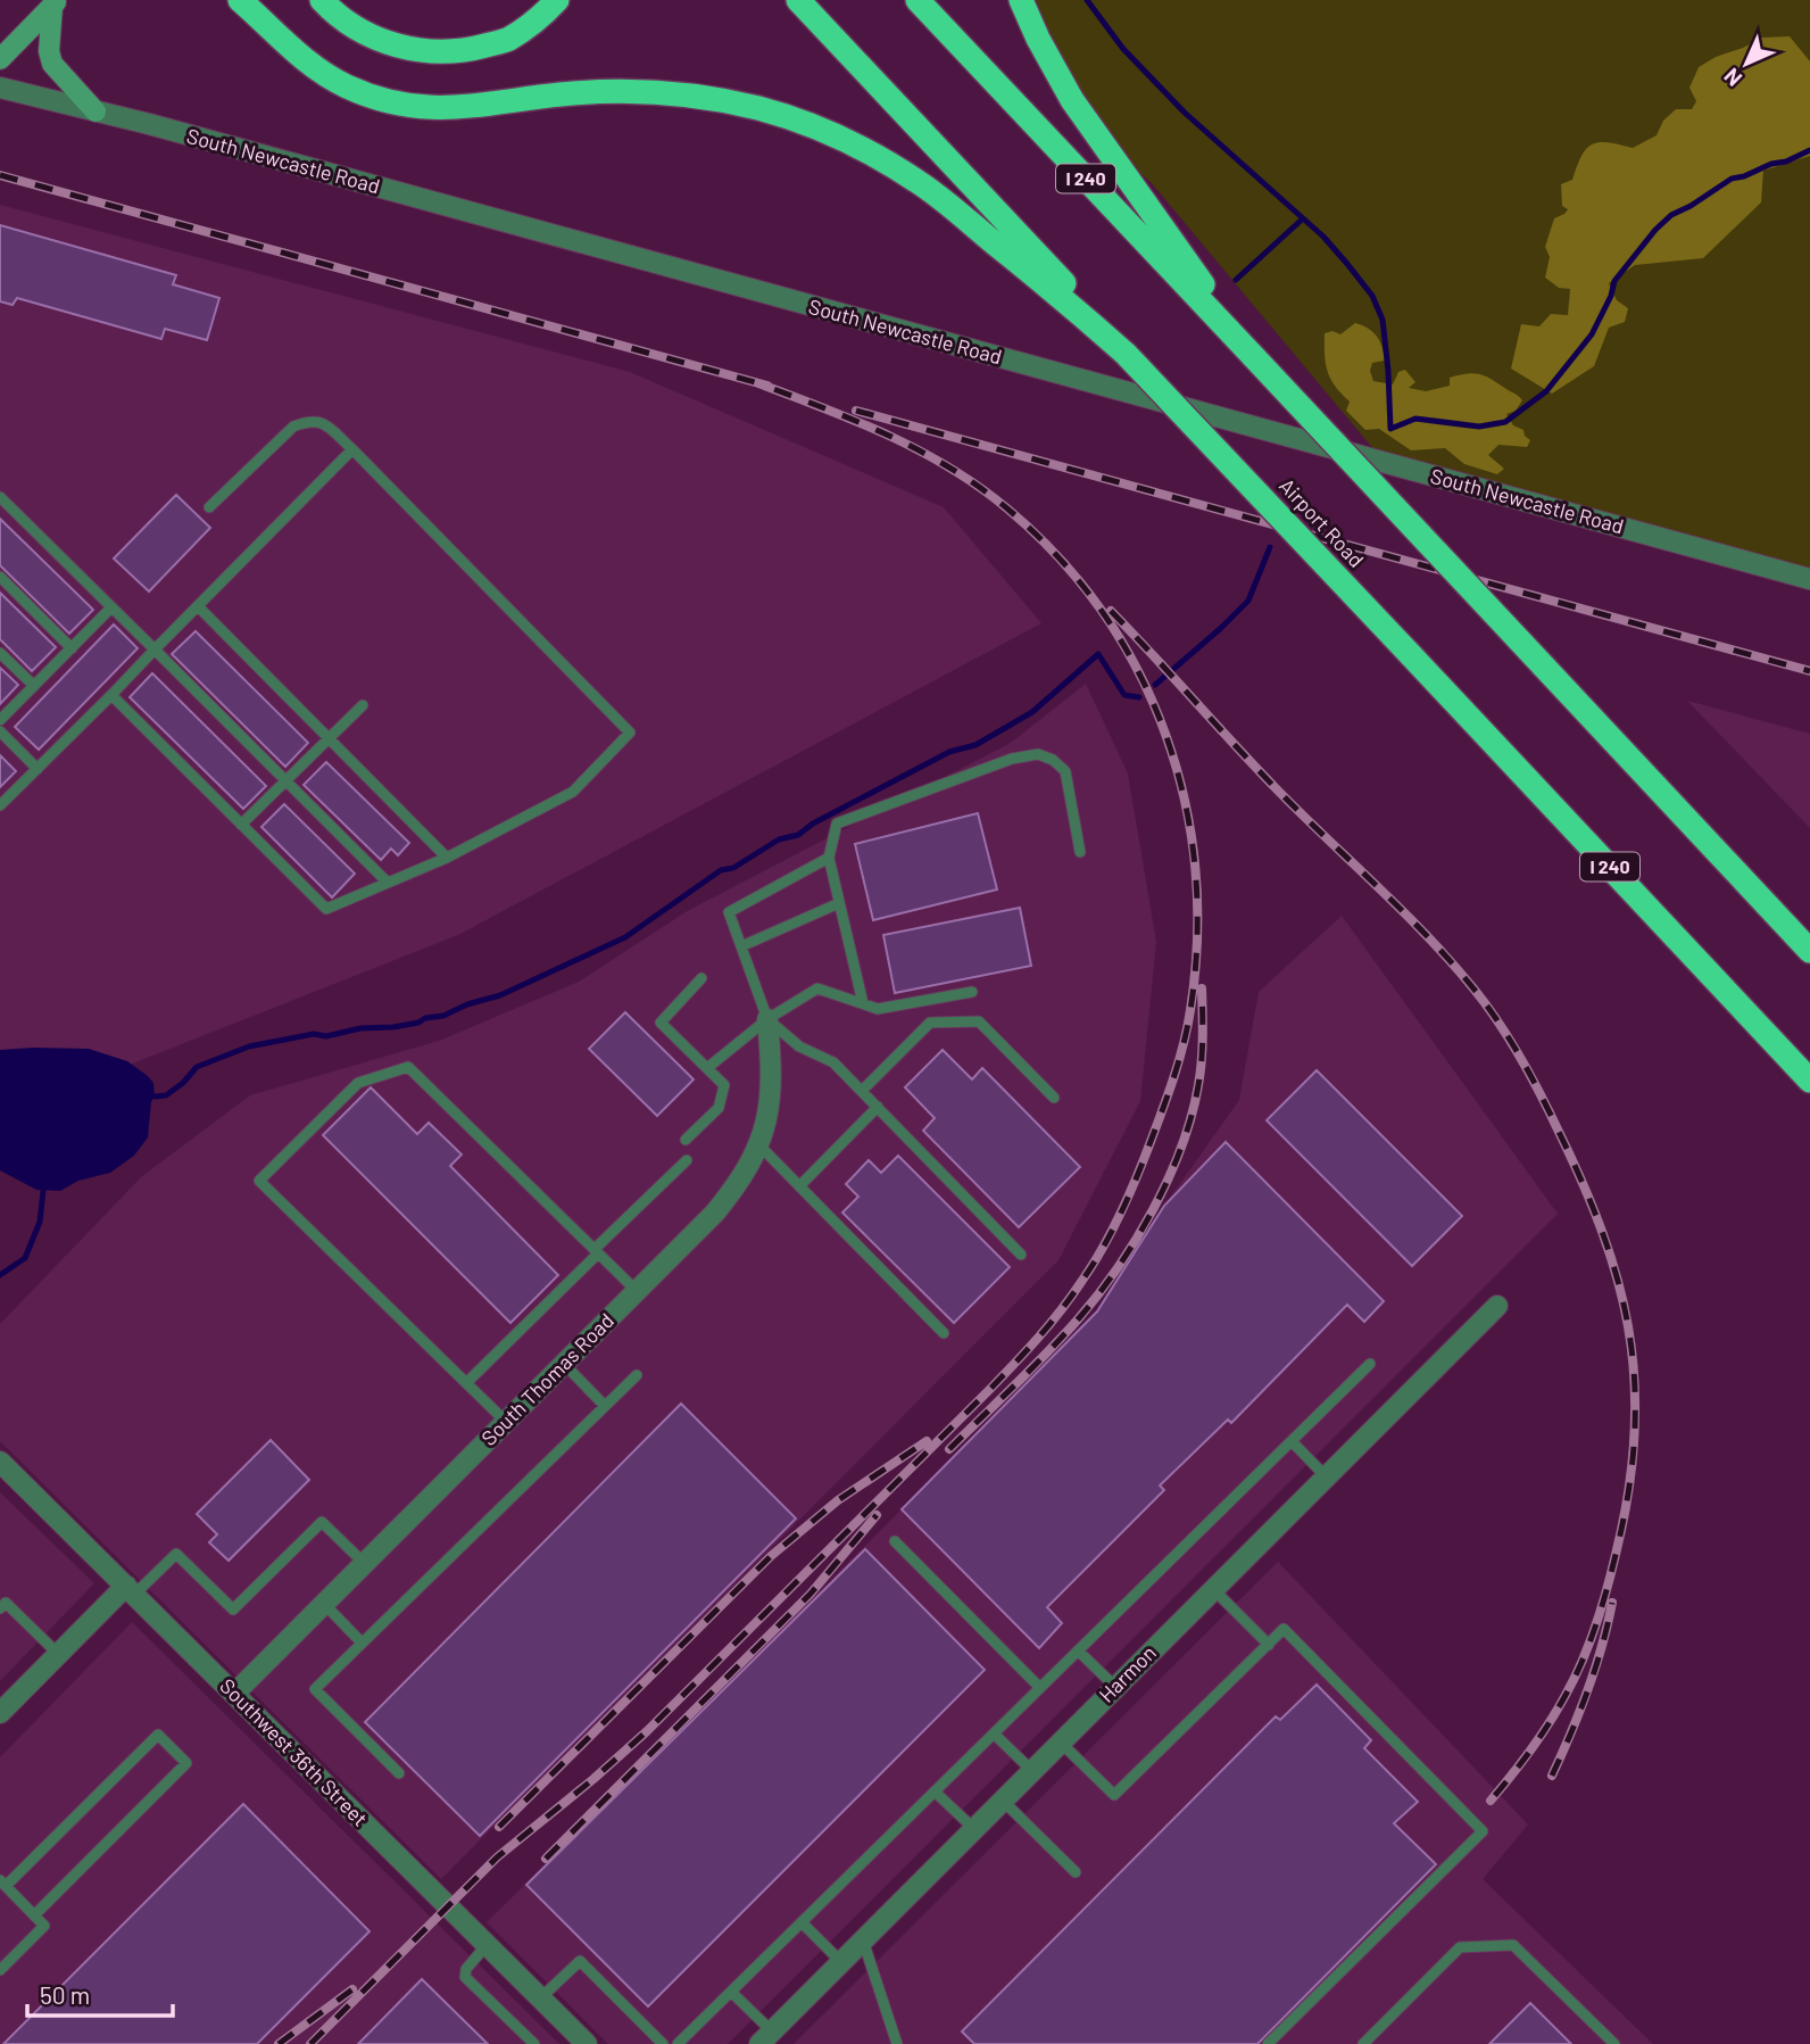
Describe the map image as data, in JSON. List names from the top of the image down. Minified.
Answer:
{"streets":{"highway":["I 240","Airport Road"],"street":["South Newcastle Road","South Thomas Road","Harmon","Southwest 36th Street"]},"crossings":[["South Thomas Road","Southwest 36th Street"]],"scale_bar":"50 m","north":"bottom left"}
